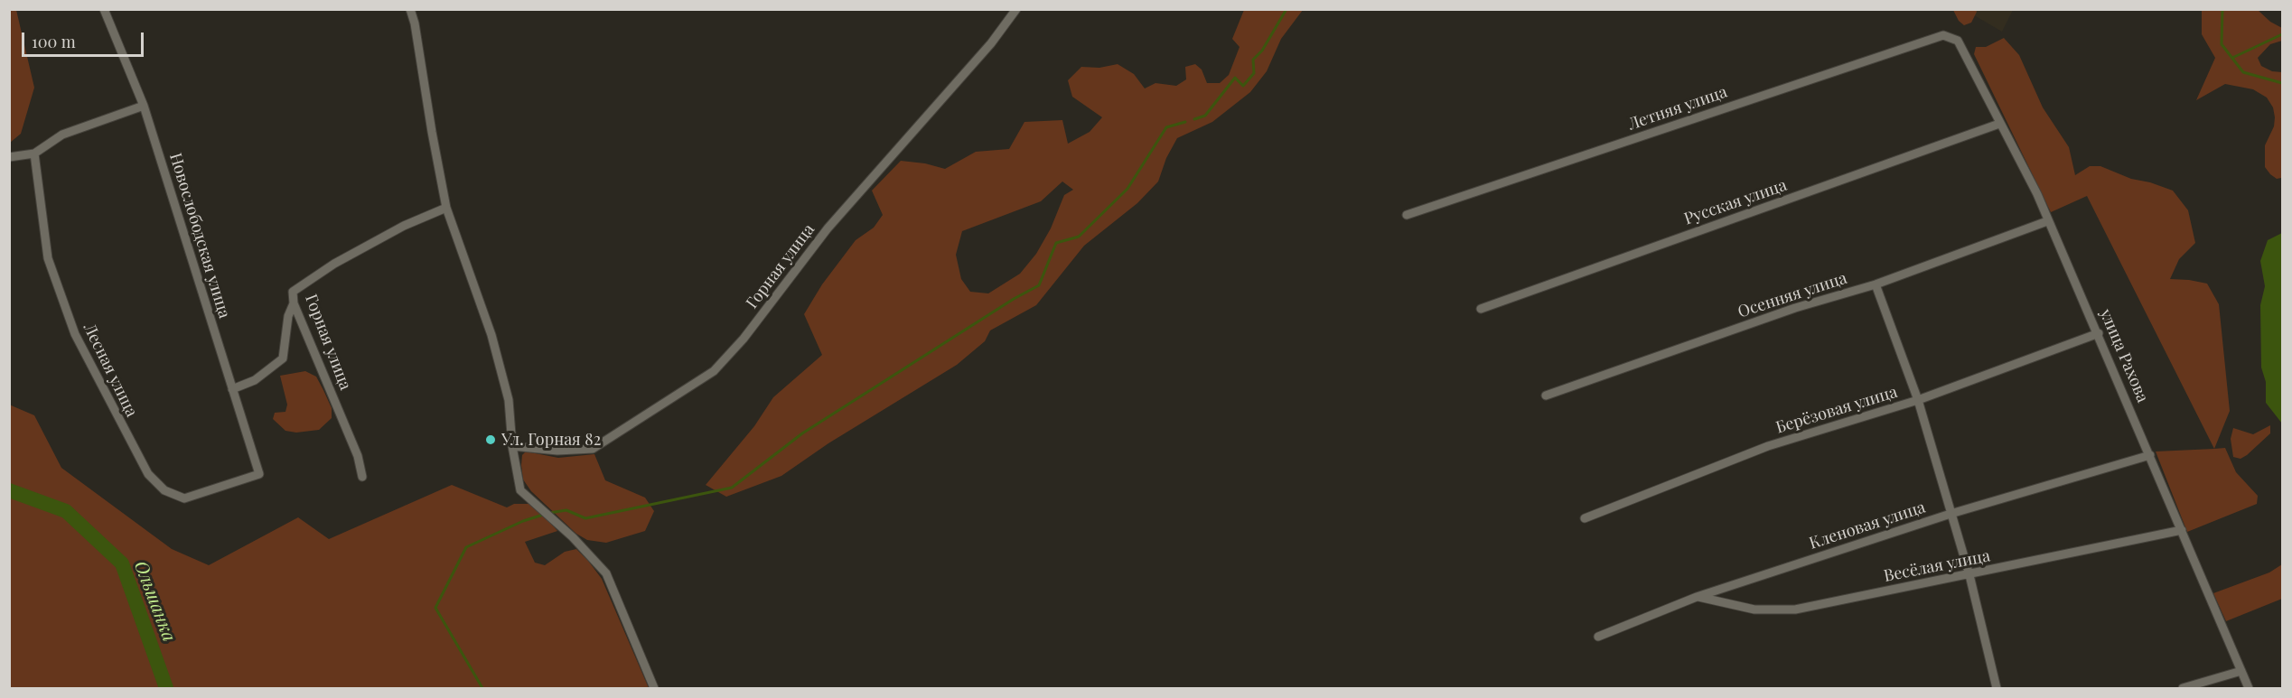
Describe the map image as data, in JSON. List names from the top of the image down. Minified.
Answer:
{"streets":{"street":["Летняя улица","Русская улица","Новослободская улица","Горная улица","Осенняя улица","улица Рахова","Лесная улица","Берёзовая улица","Кленовая улица","Весёлая улица"]},"crossings":[["Летняя улица","улица Рахова"],["Русская улица","улица Рахова"],["Новослободская улица","Лесная улица"],["Осенняя улица","улица Рахова"],["улица Рахова","Берёзовая улица"],["улица Рахова","Кленовая улица"],["улица Рахова","Весёлая улица"],["Кленовая улица","Весёлая улица"]],"water":["Ольшанка"],"places":["Ул. Горная 82"],"scale_bar":"100 m"}
